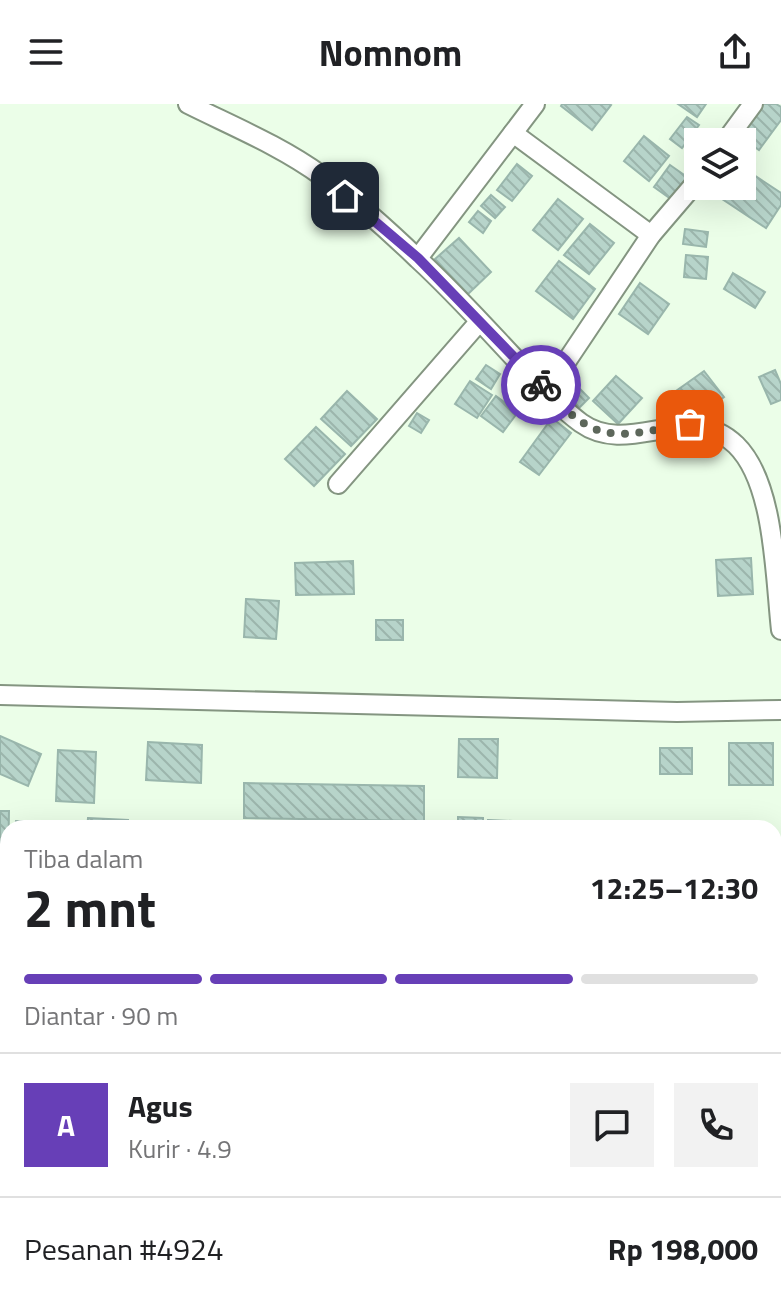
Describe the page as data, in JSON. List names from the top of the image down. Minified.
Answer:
{"page":{"header":"Nomnom","heading":["2 mnt","Tiba dalam","12:25–12:30"],"panel":["Agus","Kurir · 4.9","Pesanan #4924","Rp 198,000"],"bar":"Diantar · 90 m","round":"A"}}
